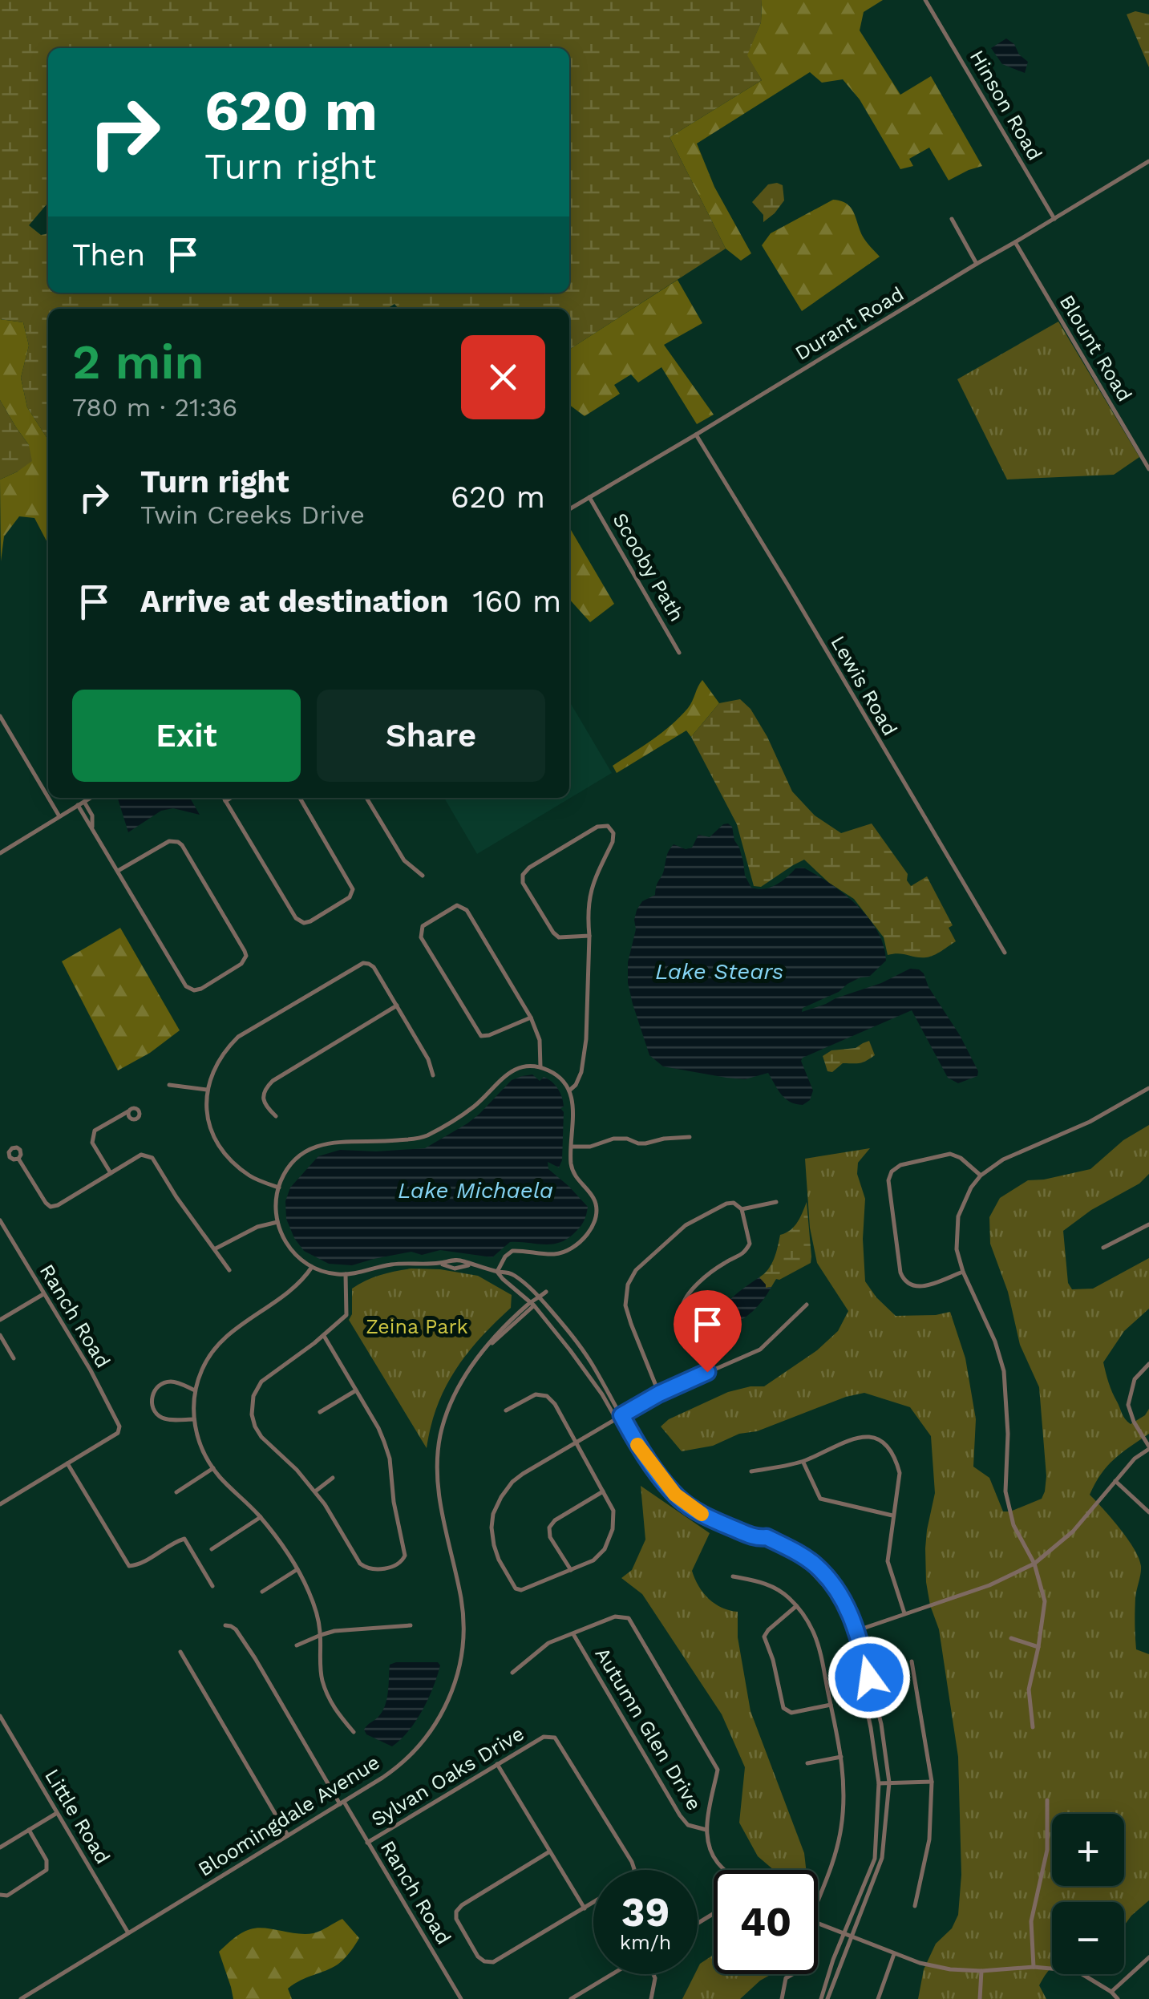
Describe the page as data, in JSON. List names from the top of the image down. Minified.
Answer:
{"streets":{"street":["Hinson Road","Durant Road","Blount Road","Scooby Path","Lewis Road","Ranch Road","Autumn Glen Drive","Sylvan Oaks Drive","Bloomingdale Avenue","Little Road"]},"crossings":[["Hinson Road","Durant Road"],["Durant Road","Blount Road"],["Durant Road","Scooby Path"],["Durant Road","Lewis Road"],["Ranch Road","Sylvan Oaks Drive"],["Ranch Road","Bloomingdale Avenue"],["Bloomingdale Avenue","Little Road"]],"water":["Lake Stears","Lake Michaela"],"parks":["Zeina Park"],"page":{"turn":["620 m","Turn right"],"then":"Then","heading":["2 min","780 m · 21:36"],"list":[{"name":"Turn right","note":"Twin Creeks Drive","value":"620 m"},{"name":"Arrive at destination","value":"160 m"}],"buttons":["Exit","Share"],"map_buttons":["+","−"],"speed":"39 km/h","limit":"40"}}
